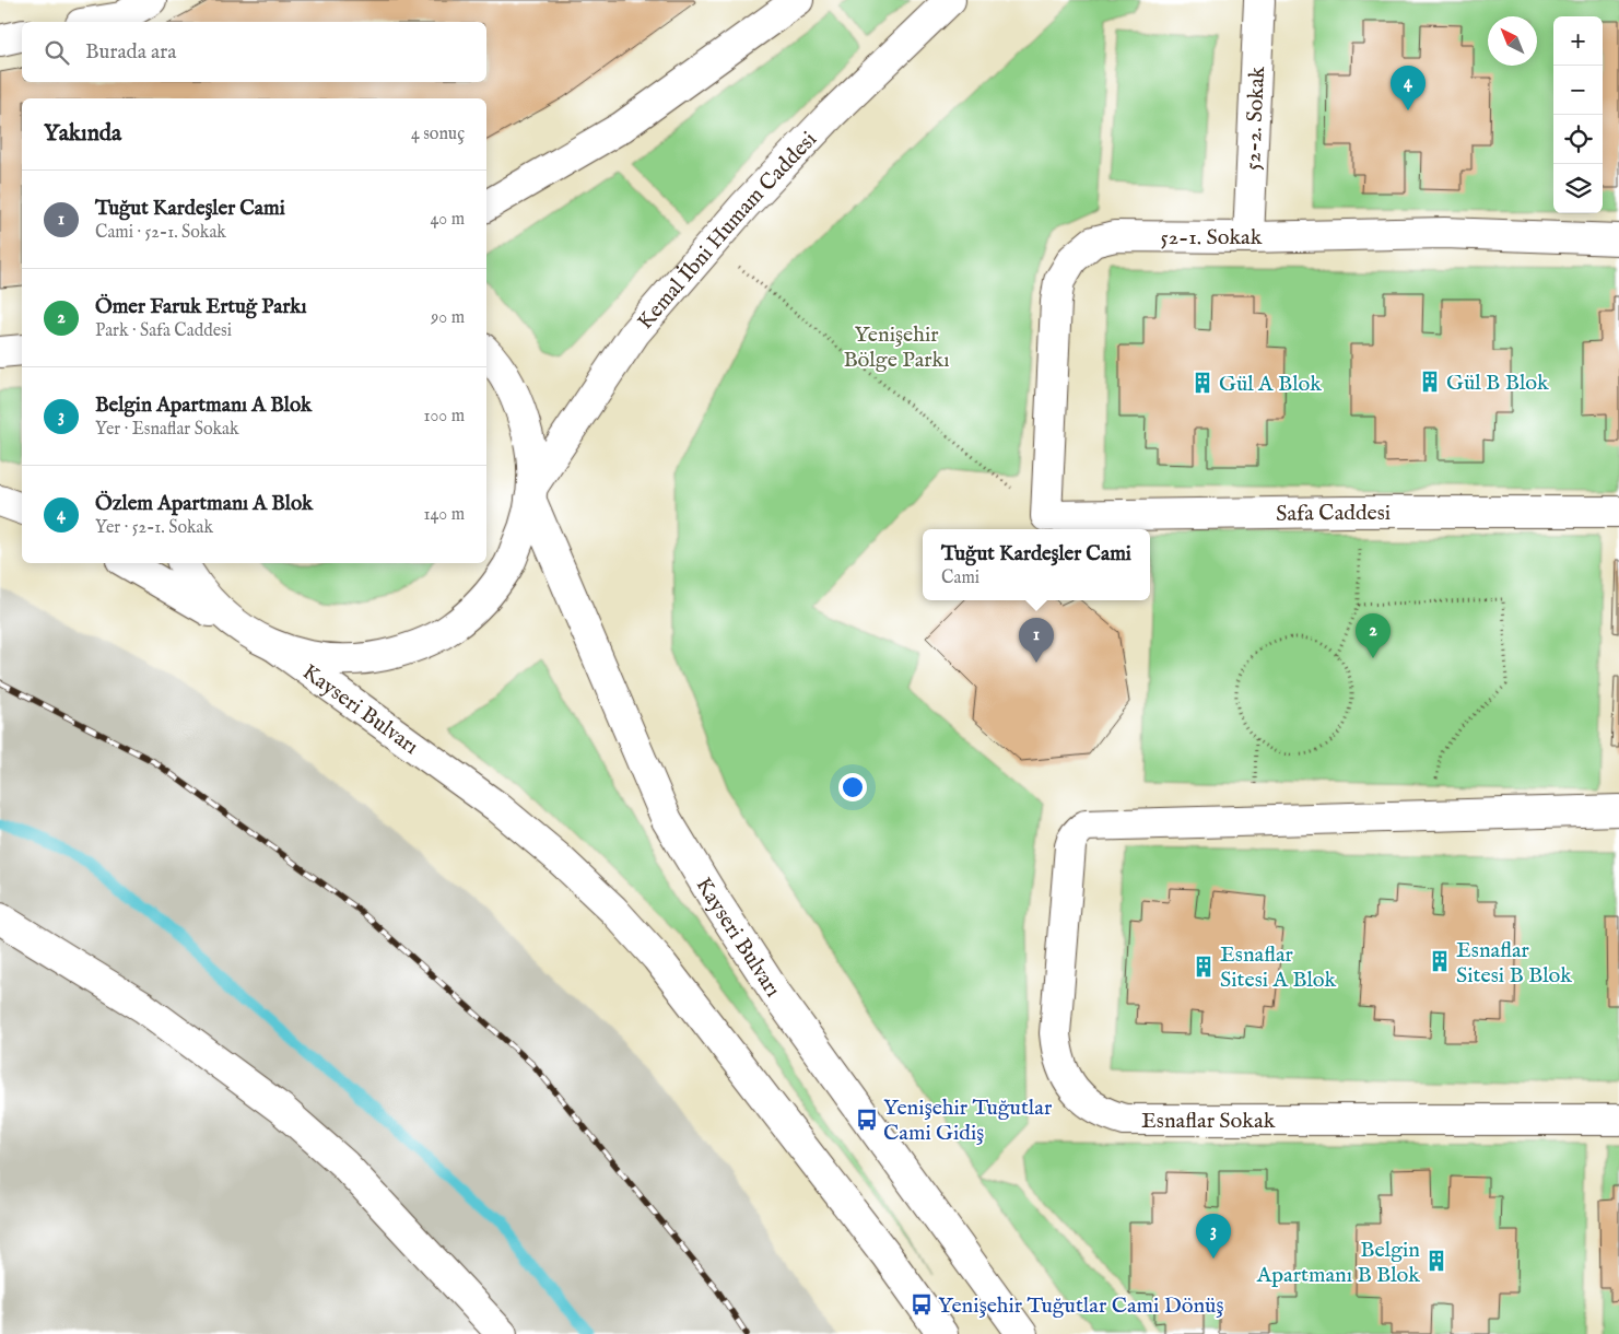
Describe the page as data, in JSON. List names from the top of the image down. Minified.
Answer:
{"streets":{"street":["52-2. Sokak","Kemal İbni Humam Caddesi","52-1. Sokak","Safa Caddesi","Kayseri Bulvarı","Esnaflar Sokak"]},"crossings":[["52-2. Sokak","52-1. Sokak"],["Kemal İbni Humam Caddesi","Kayseri Bulvarı"],["52-1. Sokak","Safa Caddesi"]],"parks":["Yenişehir Bölge Parkı"],"places":{"building":["Gül B Blok","Gül A Blok","Esnaflar Sitesi B Blok","Esnaflar Sitesi A Blok","Belgin Apartmanı B Blok"],"bus stop":["Yenişehir Tuğutlar Cami Gidiş","Yenişehir Tuğutlar Cami Dönüş"]},"north":"top left","page":{"map_buttons":["+","−"],"search":"Burada ara","pins":["4","2","1","3"],"heading":["Yakında","4 sonuç"],"list":[{"mark":"1","name":"Tuğut Kardeşler Cami","note":"Cami · 52-1. Sokak","value":"40 m"},{"mark":"2","name":"Ömer Faruk Ertuğ Parkı","note":"Park · Safa Caddesi","value":"90 m"},{"mark":"3","name":"Belgin Apartmanı A Blok","note":"Yer · Esnaflar Sokak","value":"100 m"},{"mark":"4","name":"Özlem Apartmanı A Blok","note":"Yer · 52-1. Sokak","value":"140 m"}],"popup":["Tuğut Kardeşler Cami","Cami"]}}
